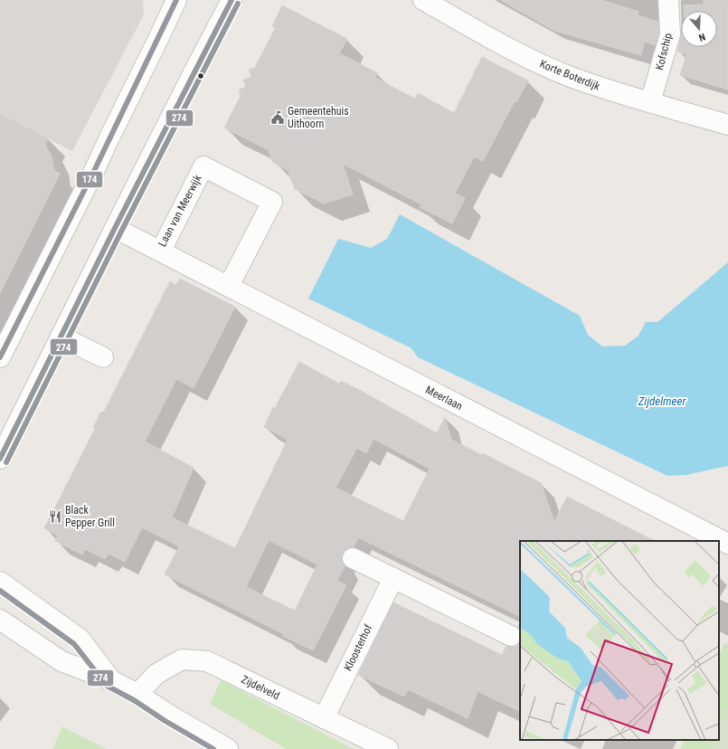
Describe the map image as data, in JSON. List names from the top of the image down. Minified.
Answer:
{"streets":{"street":["Kofschip","Korte Boterdijk","Laan van Meerwijk","Meerlaan","Kloosterhof","Zijdelveld"]},"crossings":[["Kofschip","Korte Boterdijk"],["Laan van Meerwijk","Meerlaan"],["Kloosterhof","Zijdelveld"]],"water":["Zijdelmeer"],"places":{"public building":["Gemeentehuis Uithoorn"],"restaurant":["Black Pepper Grill"]},"lines":["transit line 174","transit line 274"],"north":"bottom"}
